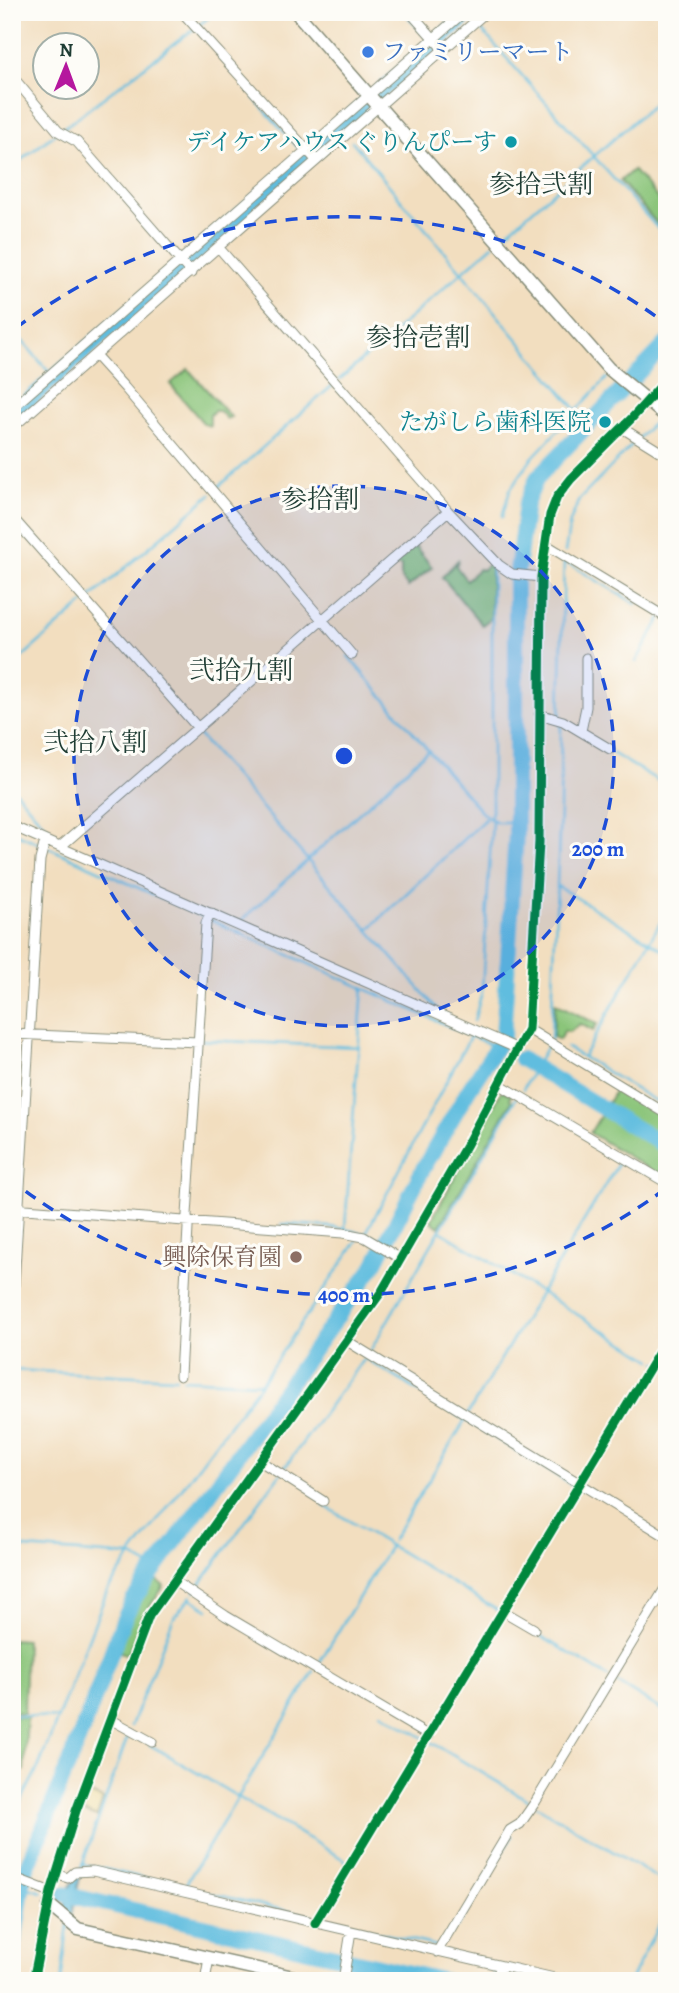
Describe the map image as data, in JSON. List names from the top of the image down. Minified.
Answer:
{"districts":["参拾弐割","参拾壱割","参拾割","弐拾九割","弐拾八割"],"places":["ファミリーマート","デイケアハウス ぐりんぴーす","たがしら歯科医院","興除保育園"],"north":"top","rings":["200 m","400 m"]}
